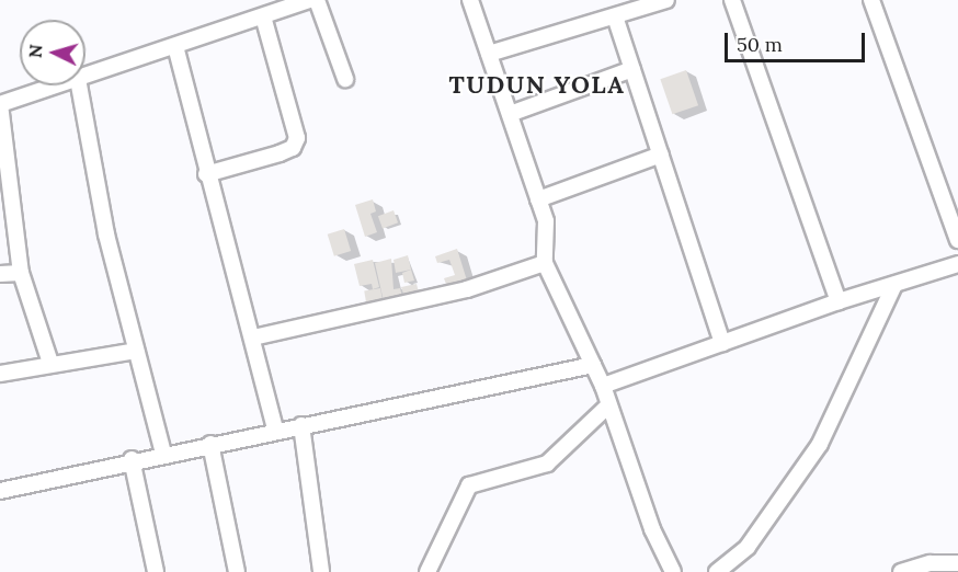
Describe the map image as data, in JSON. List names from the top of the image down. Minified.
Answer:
{"districts":["TUDUN YOLA"],"scale_bar":"50 m","north":"left"}
